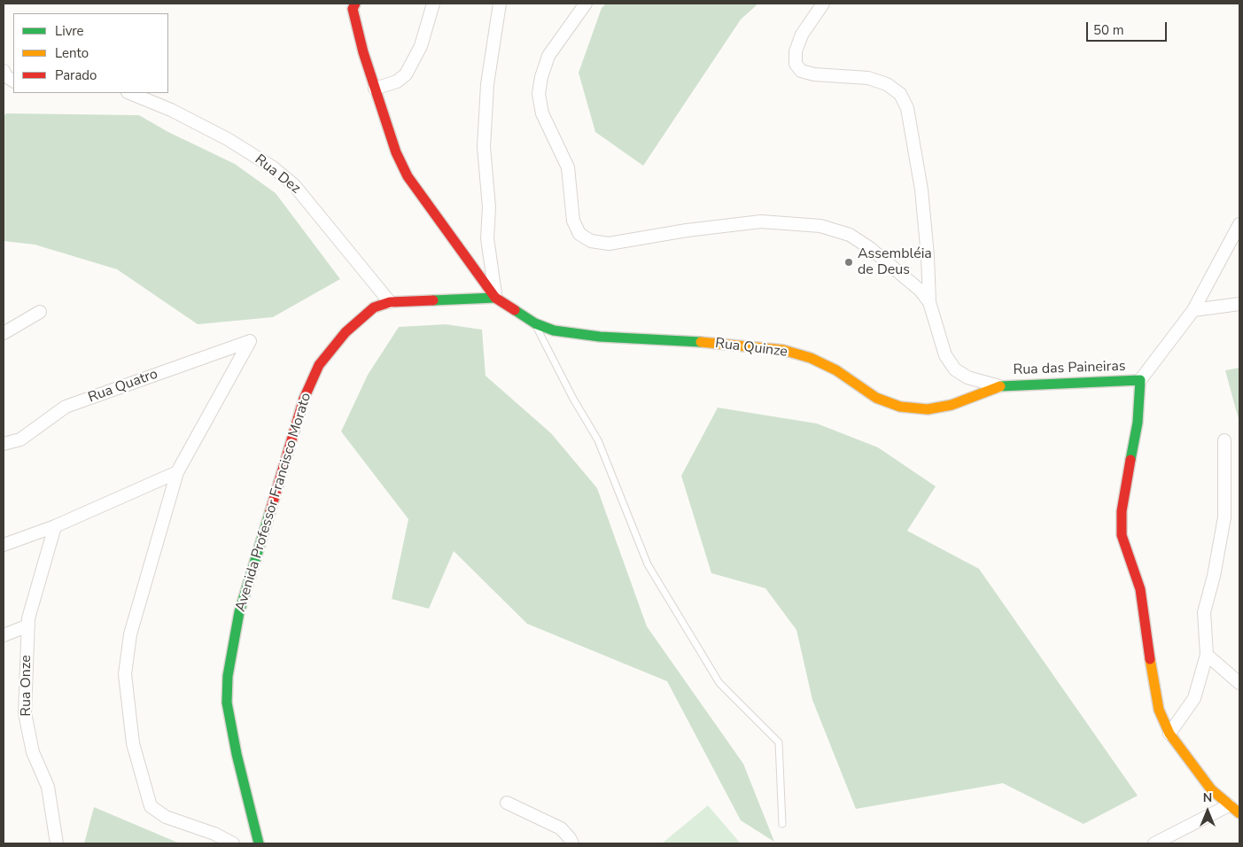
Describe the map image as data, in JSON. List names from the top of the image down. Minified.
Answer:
{"streets":{"street":["Rua Dez","Rua Quinze","Rua das Paineiras","Rua Quatro","Avenida Professor Francisco Morato","Rua Onze"]},"crossings":[["Rua Dez","Avenida Professor Francisco Morato"],["Rua Quinze","Rua das Paineiras"],["Rua Quinze","Avenida Professor Francisco Morato"]],"places":["Assembléia de Deus"],"legend":["Livre","Lento","Parado"],"scale_bar":"50 m","north":"top"}
